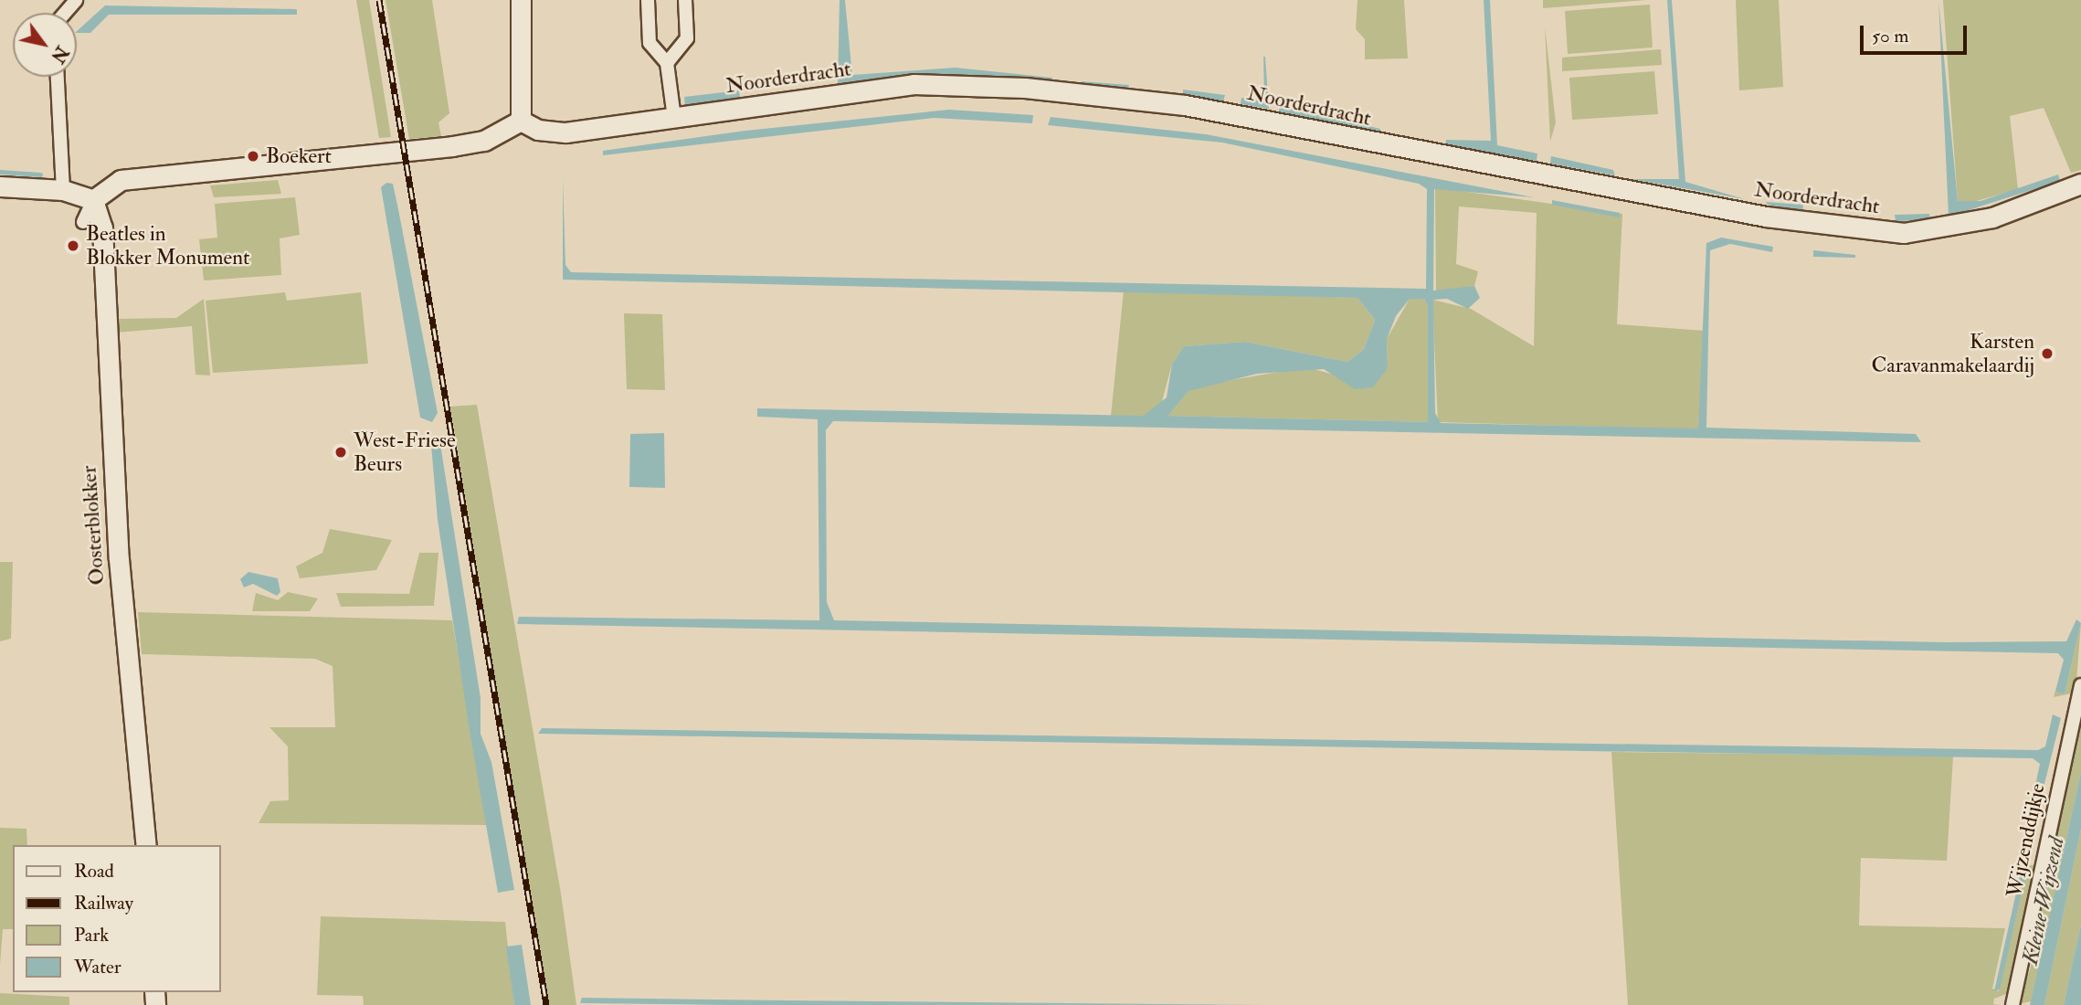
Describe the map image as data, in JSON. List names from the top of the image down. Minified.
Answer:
{"streets":{"street":["Noorderdracht","Oosterblokker","Wijzenddijkje"]},"water":["Kleine Wijzend"],"places":["Boekert","Beatles in Blokker Monument","Karsten Caravanmakelaardij","West-Friese Beurs"],"legend":["Road","Railway","Park","Water"],"scale_bar":"50 m","north":"bottom right"}
